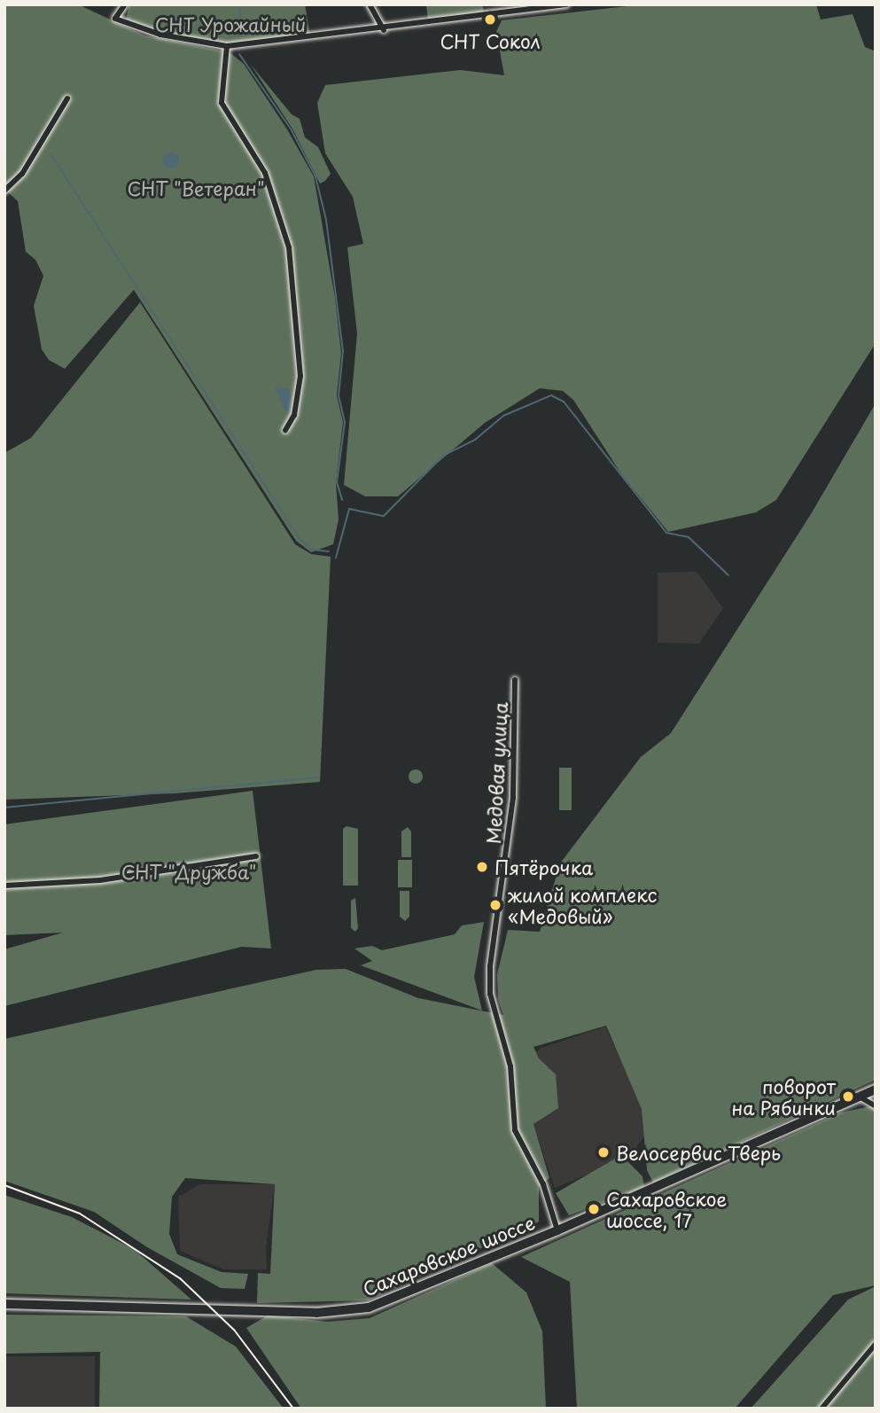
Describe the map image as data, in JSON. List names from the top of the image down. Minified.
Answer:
{"streets":{"main road":["Сахаровское шоссе"],"street":["Медовая улица"]},"crossings":[["Медовая улица","Сахаровское шоссе"]],"parks":["СНТ Урожайный","СНТ \"Ветеран\"","СНТ \"Дружба\""],"places":["СНТ Сокол","Пятёрочка","жилой комплекс «Медовый»","поворот на Рябинки","Велосервис Тверь","Сахаровское шоссе, 17"]}
